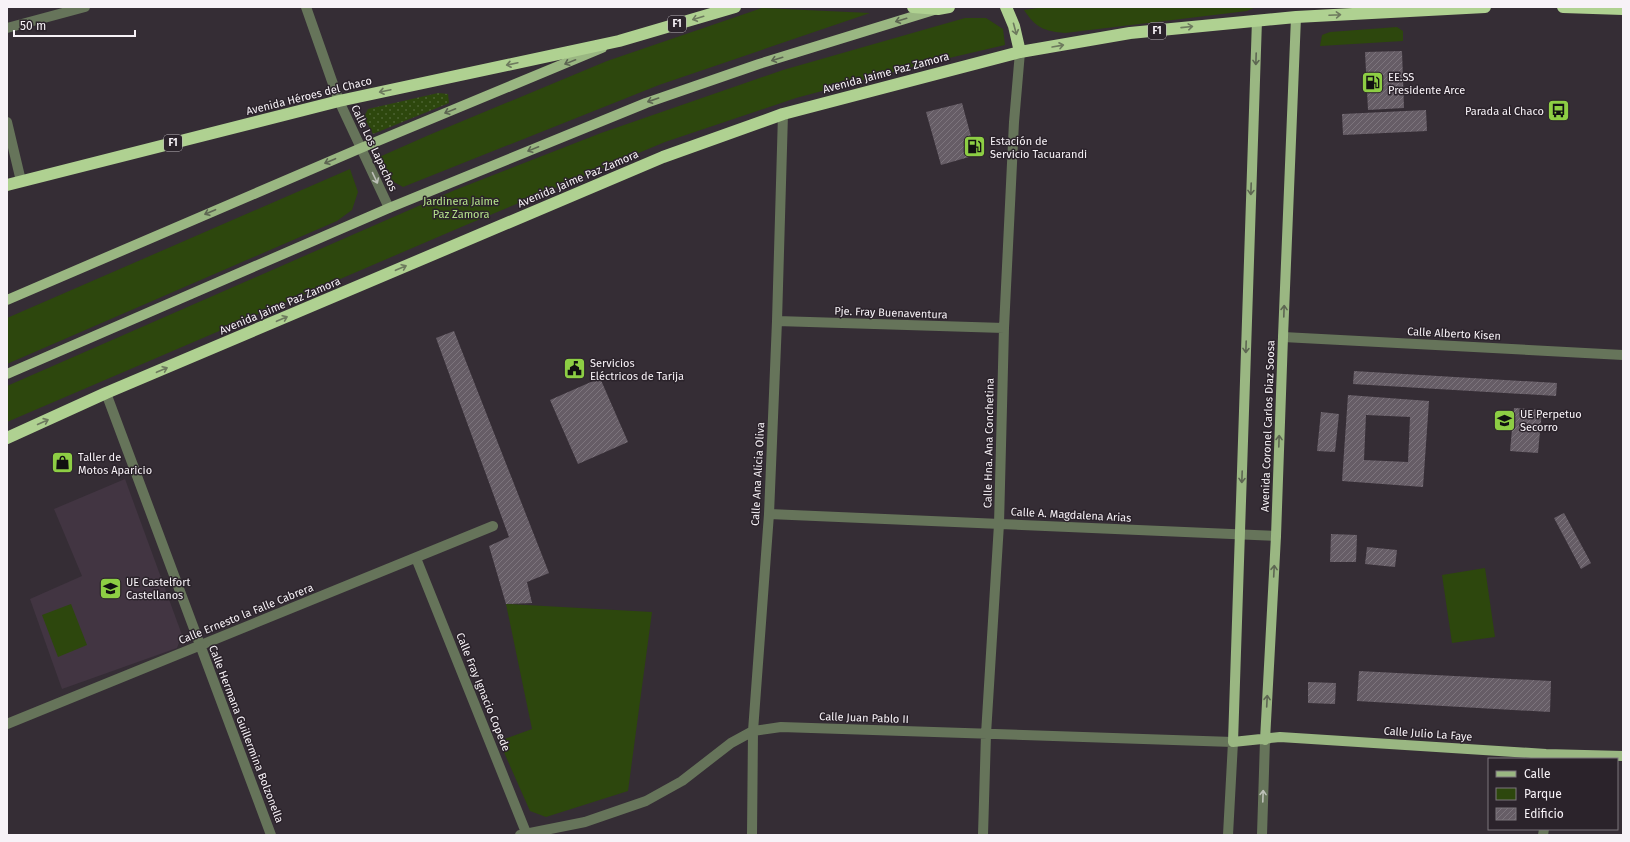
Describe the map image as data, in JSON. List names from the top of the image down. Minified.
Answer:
{"streets":{"highway":["F1","Avenida Jaime Paz Zamora","Avenida Héroes del Chaco"],"main road":["Avenida Coronel Carlos Diaz Soosa","Calle Julio La Faye"],"street":["Calle Los Lapachos","Pje. Fray Buenaventura","Calle Alberto Kisen","Calle Hna. Ana Conchetina","Calle Ana Alicia Oliva","Calle A. Magdalena Arias","Calle Ernesto la Falle Cabrera","Calle Fray Ignacio Copede","Calle Juan Pablo II","Calle Hermana Guillermina Bolzonella"]},"crossings":[["F1","Avenida Jaime Paz Zamora"],["F1","Avenida Héroes del Chaco"],["F1","Avenida Coronel Carlos Diaz Soosa"],["Avenida Jaime Paz Zamora","Avenida Coronel Carlos Diaz Soosa"],["Avenida Jaime Paz Zamora","Calle Hna. Ana Conchetina"],["Avenida Jaime Paz Zamora","Calle Ana Alicia Oliva"],["Avenida Jaime Paz Zamora","Calle Hermana Guillermina Bolzonella"],["Avenida Héroes del Chaco","Calle Los Lapachos"],["Pje. Fray Buenaventura","Calle Hna. Ana Conchetina"],["Pje. Fray Buenaventura","Calle Ana Alicia Oliva"],["Calle Alberto Kisen","Avenida Coronel Carlos Diaz Soosa"],["Avenida Coronel Carlos Diaz Soosa","Calle A. Magdalena Arias"],["Avenida Coronel Carlos Diaz Soosa","Calle Julio La Faye"],["Calle Hna. Ana Conchetina","Calle A. Magdalena Arias"],["Calle Hna. Ana Conchetina","Calle Juan Pablo II"],["Calle Ana Alicia Oliva","Calle A. Magdalena Arias"],["Calle Ana Alicia Oliva","Calle Juan Pablo II"],["Calle Ernesto la Falle Cabrera","Calle Fray Ignacio Copede"],["Calle Ernesto la Falle Cabrera","Calle Hermana Guillermina Bolzonella"],["Calle Fray Ignacio Copede","Calle Juan Pablo II"],["Calle Juan Pablo II","Calle Julio La Faye"]],"one_way":["Avenida Jaime Paz Zamora","Avenida Héroes del Chaco"],"parks":["Jardinera Jaime Paz Zamora"],"places":{"fuel station":["EE.SS Presidente Arce","Estación de Servicio Tacuarandi"],"bus stop":["Parada al Chaco"],"public building":["Servicios Eléctricos de Tarija"],"school or university":["UE Perpetuo Secorro","UE Castelfort Castellanos"],"shop":["Taller de Motos Aparicio"]},"legend":["Calle","Parque","Edificio"],"scale_bar":"50 m"}
